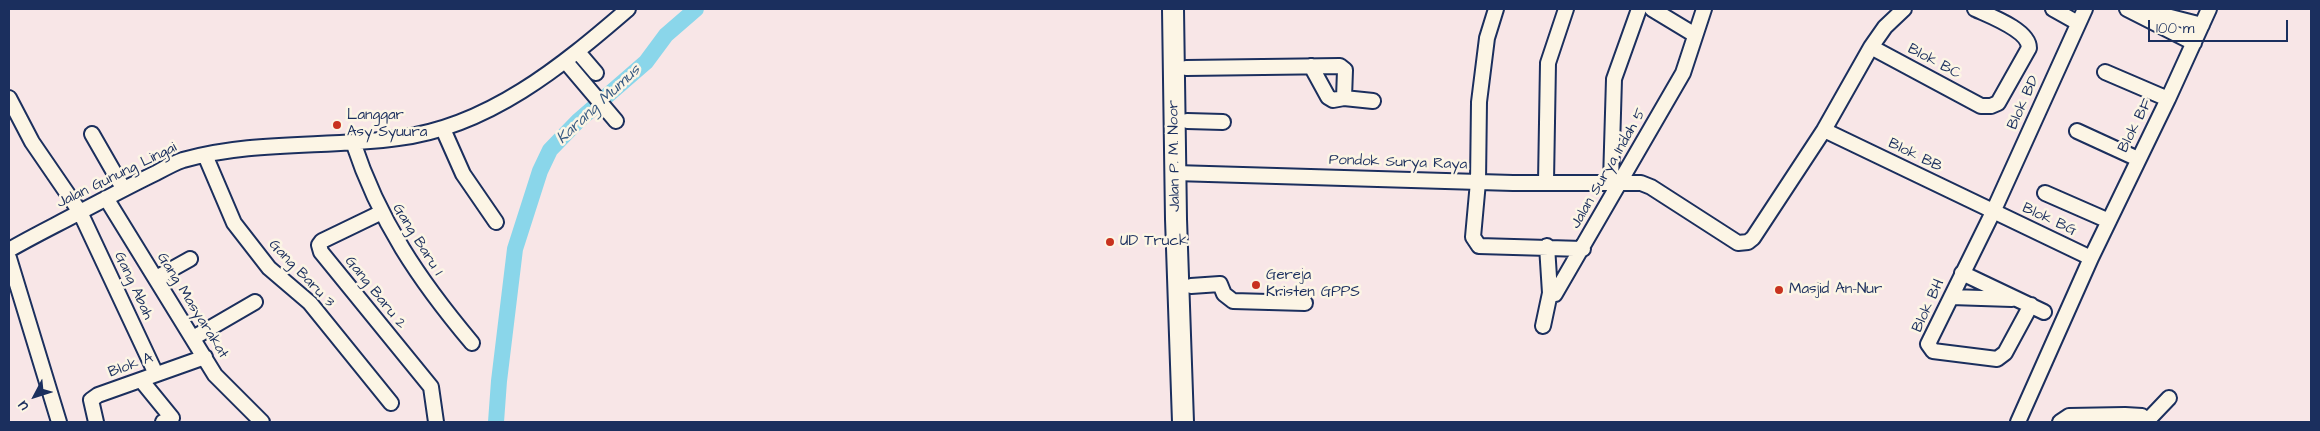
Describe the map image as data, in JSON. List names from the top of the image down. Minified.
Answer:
{"streets":{"highway":["Jalan P. M. Noor"],"street":["Blok BC","Blok BD","Blok BF","Blok BB","Pondok Surya Raya","Jalan Surya Indah 5","Jalan Gunung Lingai","Blok BG","Gang Baru 1","Gang Baru 3","Gang Abah","Gang Baru 2","Gang Masyarakat","Blok BH","Blok A"]},"crossings":[["Blok BD","Blok BB"],["Blok BD","Blok BG"],["Blok BD","Blok BH"],["Blok BF","Blok BG"],["Jalan P. M. Noor","Pondok Surya Raya"],["Blok BB","Pondok Surya Raya"],["Blok BB","Blok BG"],["Blok BB","Blok BH"],["Pondok Surya Raya","Jalan Surya Indah 5"],["Jalan Gunung Lingai","Gang Baru 1"],["Jalan Gunung Lingai","Gang Baru 3"],["Jalan Gunung Lingai","Gang Abah"],["Jalan Gunung Lingai","Gang Masyarakat"],["Blok BG","Blok BH"],["Gang Baru 1","Gang Baru 2"],["Gang Abah","Blok A"],["Gang Masyarakat","Blok A"]],"water":["Karang Mumus"],"places":["Langgar Asy Syuura","UD Truck","Gereja Kristen GPPS","Masjid An-Nur"],"scale_bar":"100 m","north":"bottom left"}
